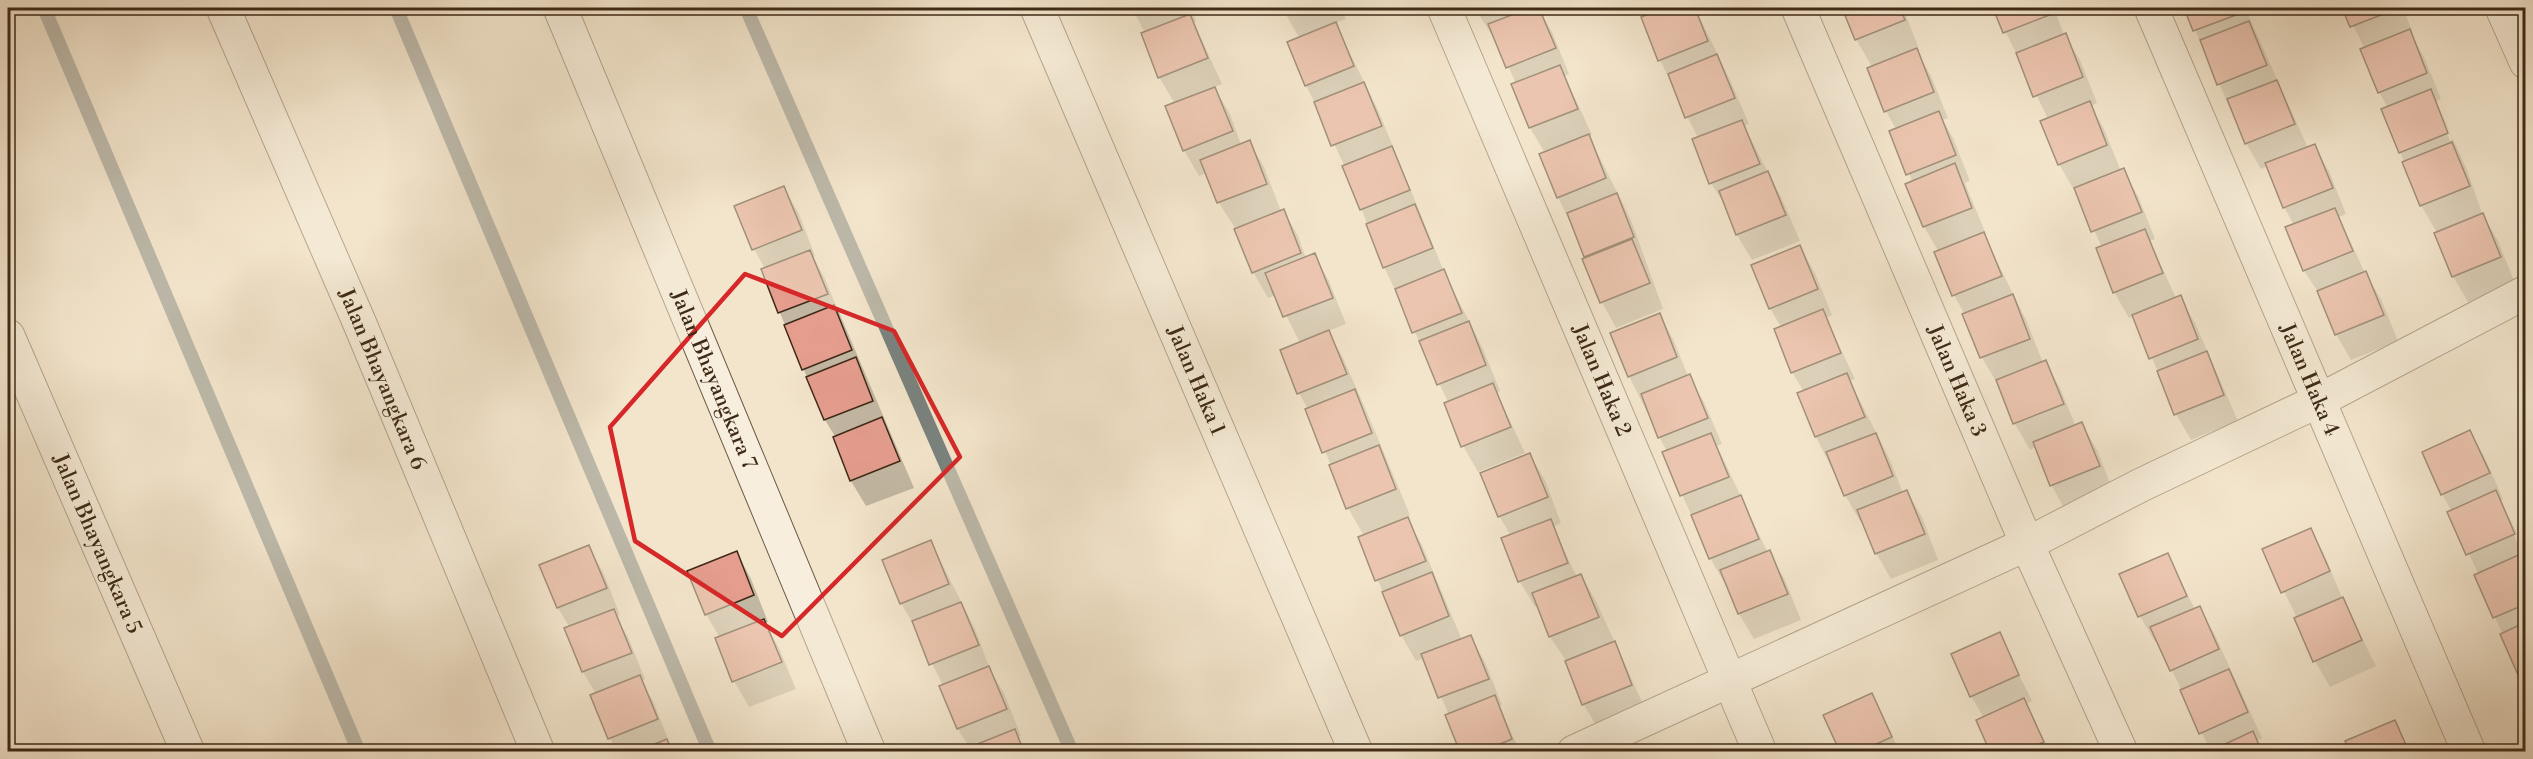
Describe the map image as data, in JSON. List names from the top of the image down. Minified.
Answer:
{"streets":{"street":["Jalan Bhayangkara 6","Jalan Bhayangkara 7","Jalan Haka 4","Jalan Haka 1","Jalan Haka 2","Jalan Haka 3","Jalan Bhayangkara 5"]}}
